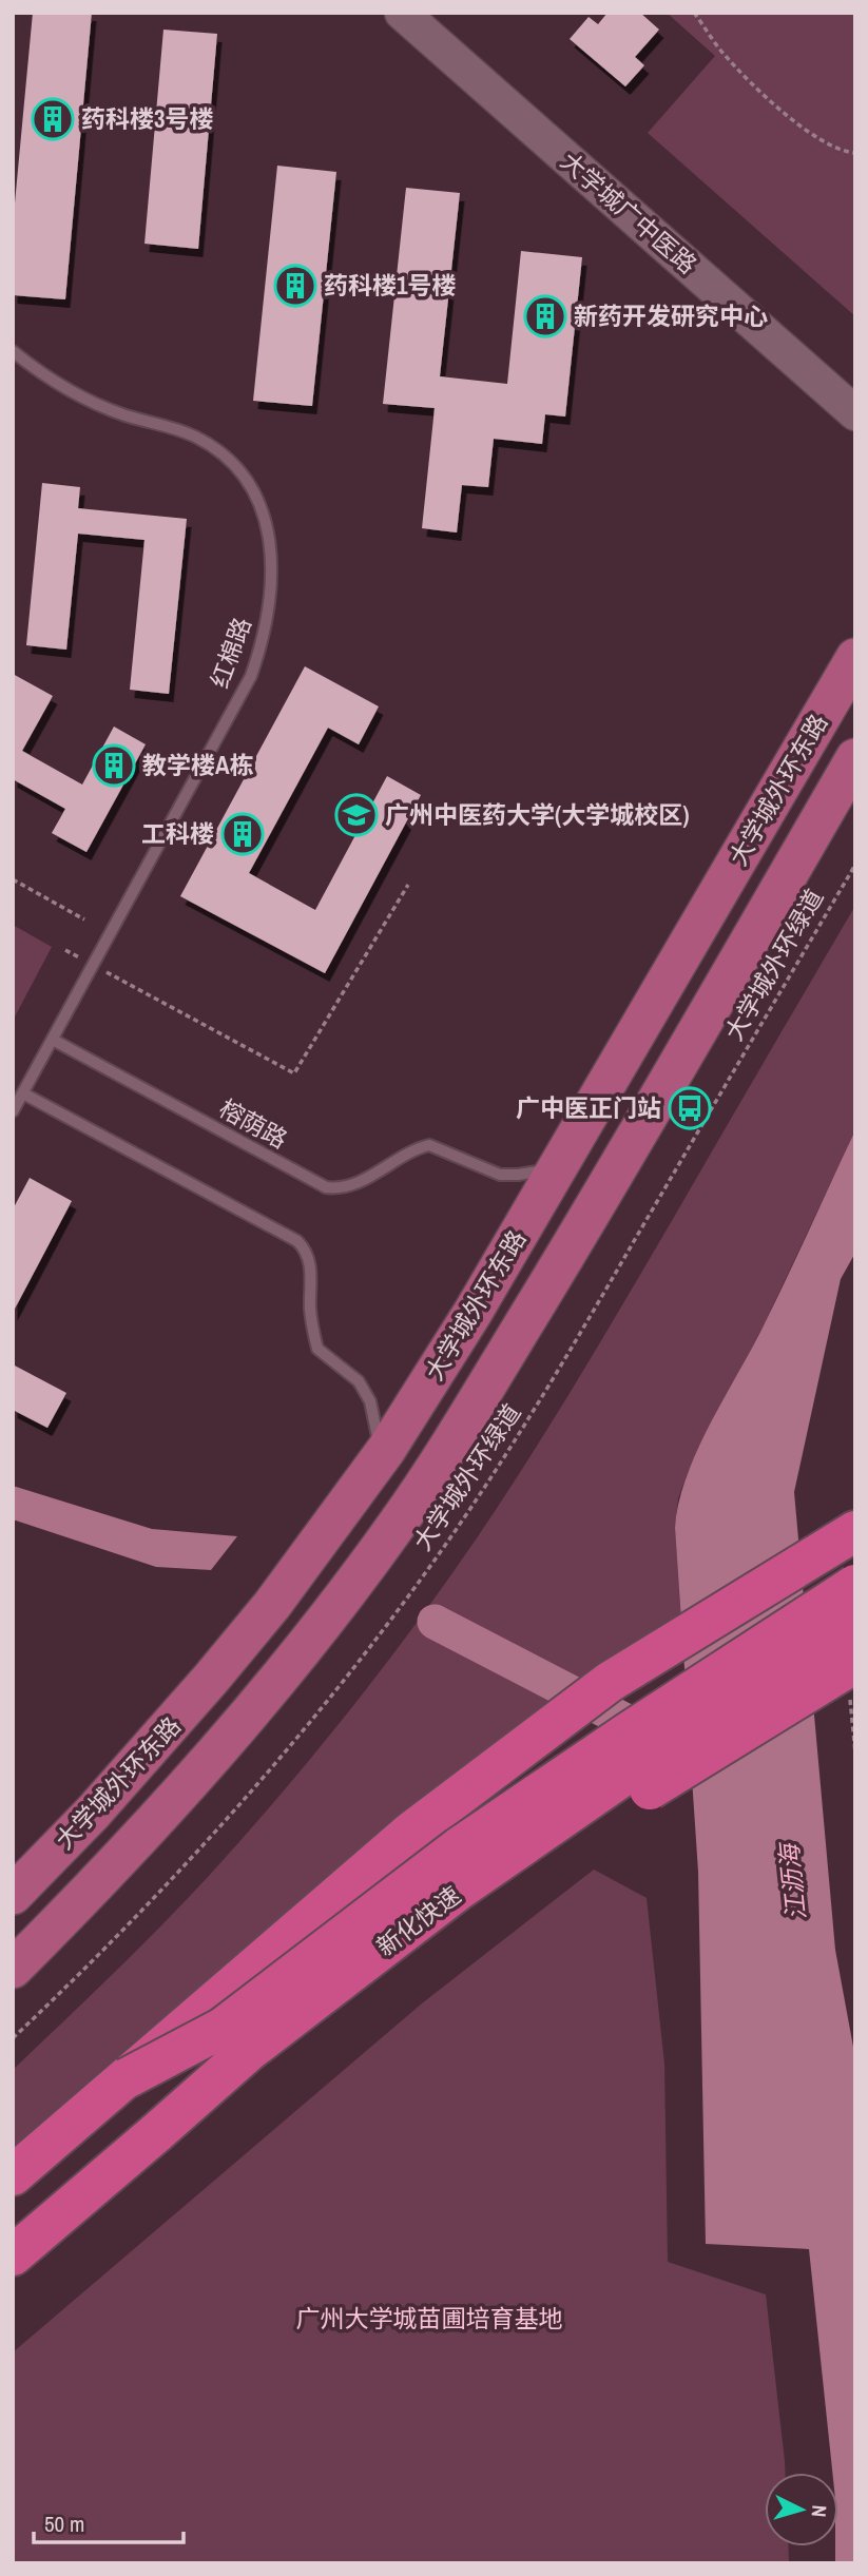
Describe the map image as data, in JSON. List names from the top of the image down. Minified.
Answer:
{"streets":{"highway":["新化快速"],"main road":["大学城广中医路","大学城外环东路"],"lane":["红棉路","榕荫路"],"path":["大学城外环绿道"]},"crossings":[["红棉路","榕荫路"],["大学城外环东路","榕荫路"]],"water":["江沥海"],"parks":["广州大学城苗圃培育基地"],"places":{"building":["药科楼3号楼","药科楼1号楼","新药开发研究中心","教学楼A栋","工科楼"],"school or university":["广州中医药大学(大学城校区)"],"bus stop":["广中医正门站"]},"scale_bar":"50 m","north":"right"}
